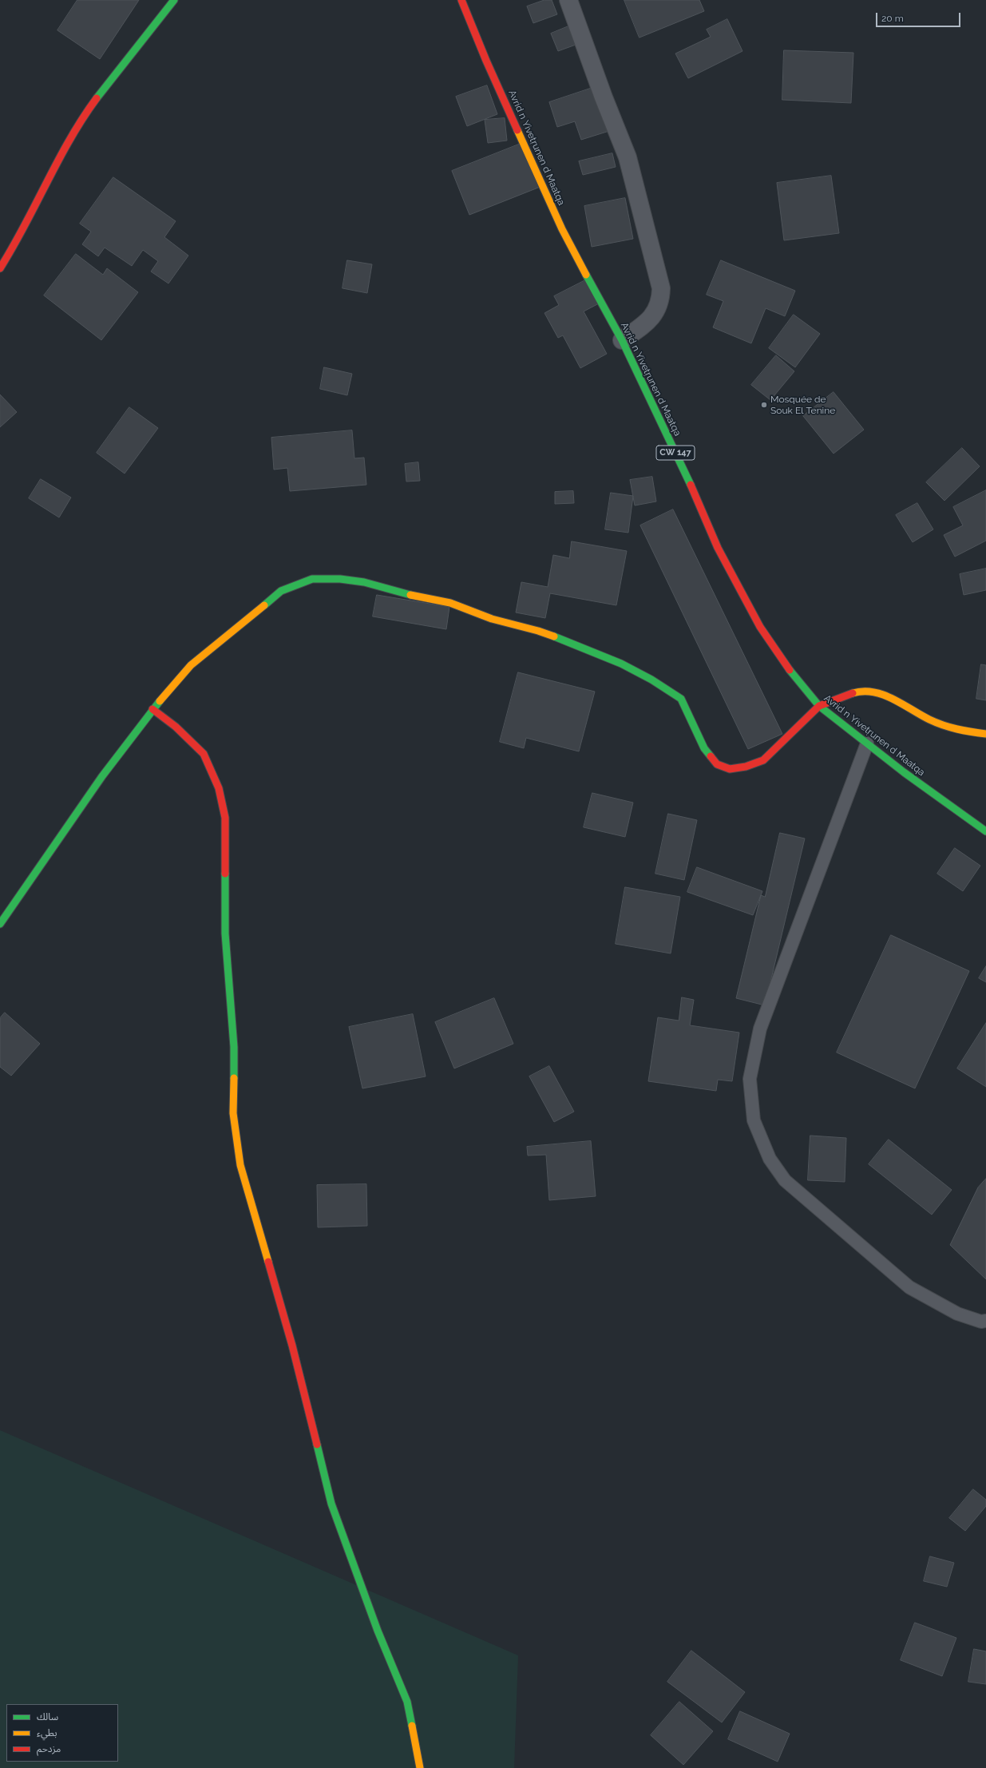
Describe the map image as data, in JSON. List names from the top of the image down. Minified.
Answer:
{"streets":{"street":["Avrid n Yivetṛunen d Maatqa","CW 147"]},"places":["Mosquée de Souk El Tenine"],"legend":["سالك","بطيء","مزدحم"],"scale_bar":"20 m"}
